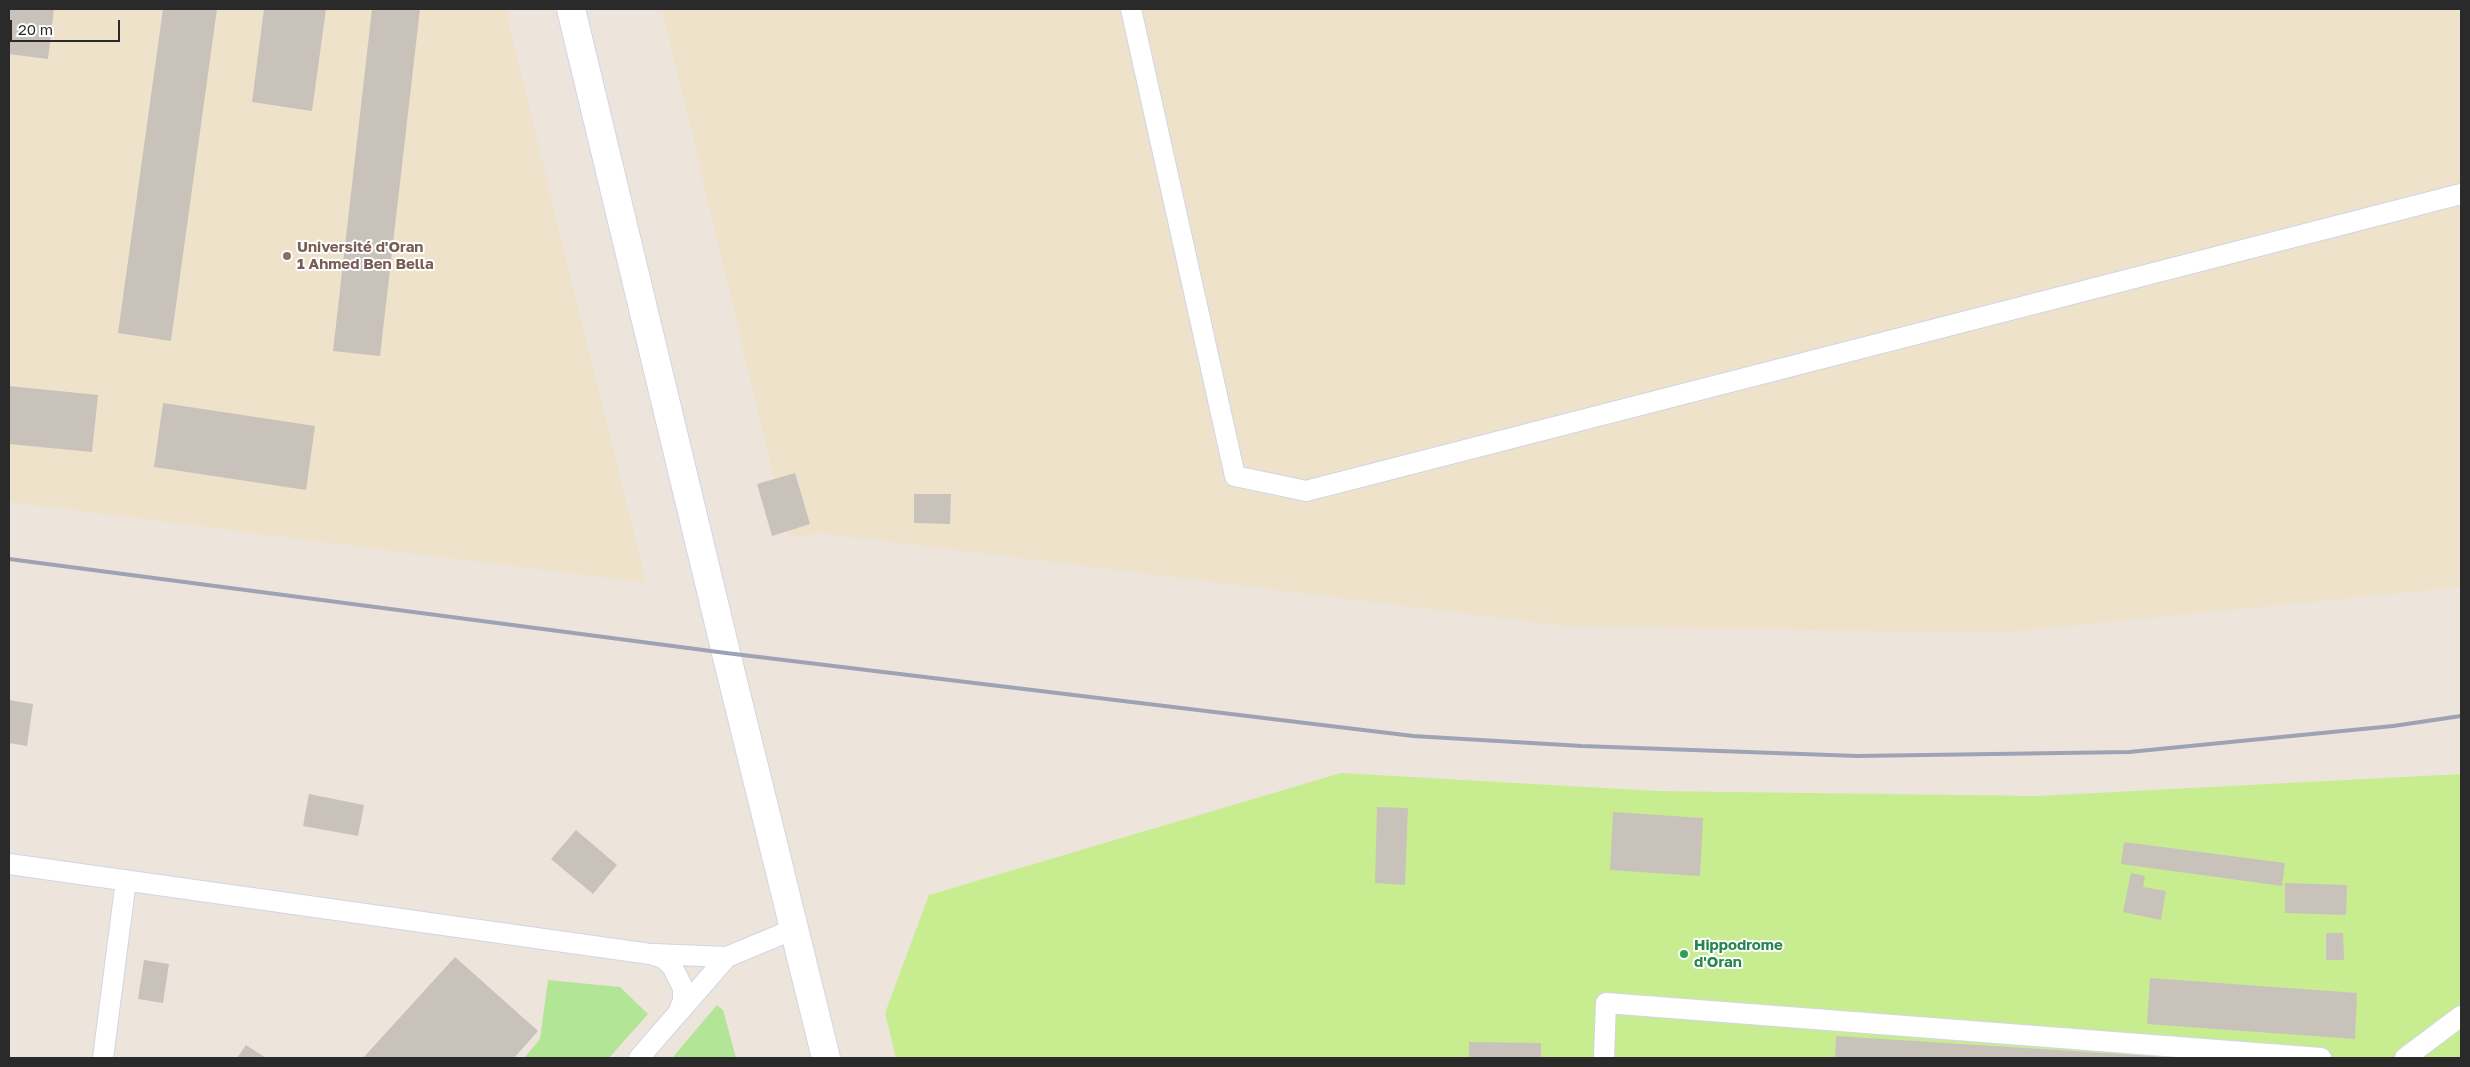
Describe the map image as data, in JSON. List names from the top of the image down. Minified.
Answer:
{"places":["Université d'Oran 1 Ahmed Ben Bella","Hippodrome d'Oran"],"scale_bar":"20 m"}
